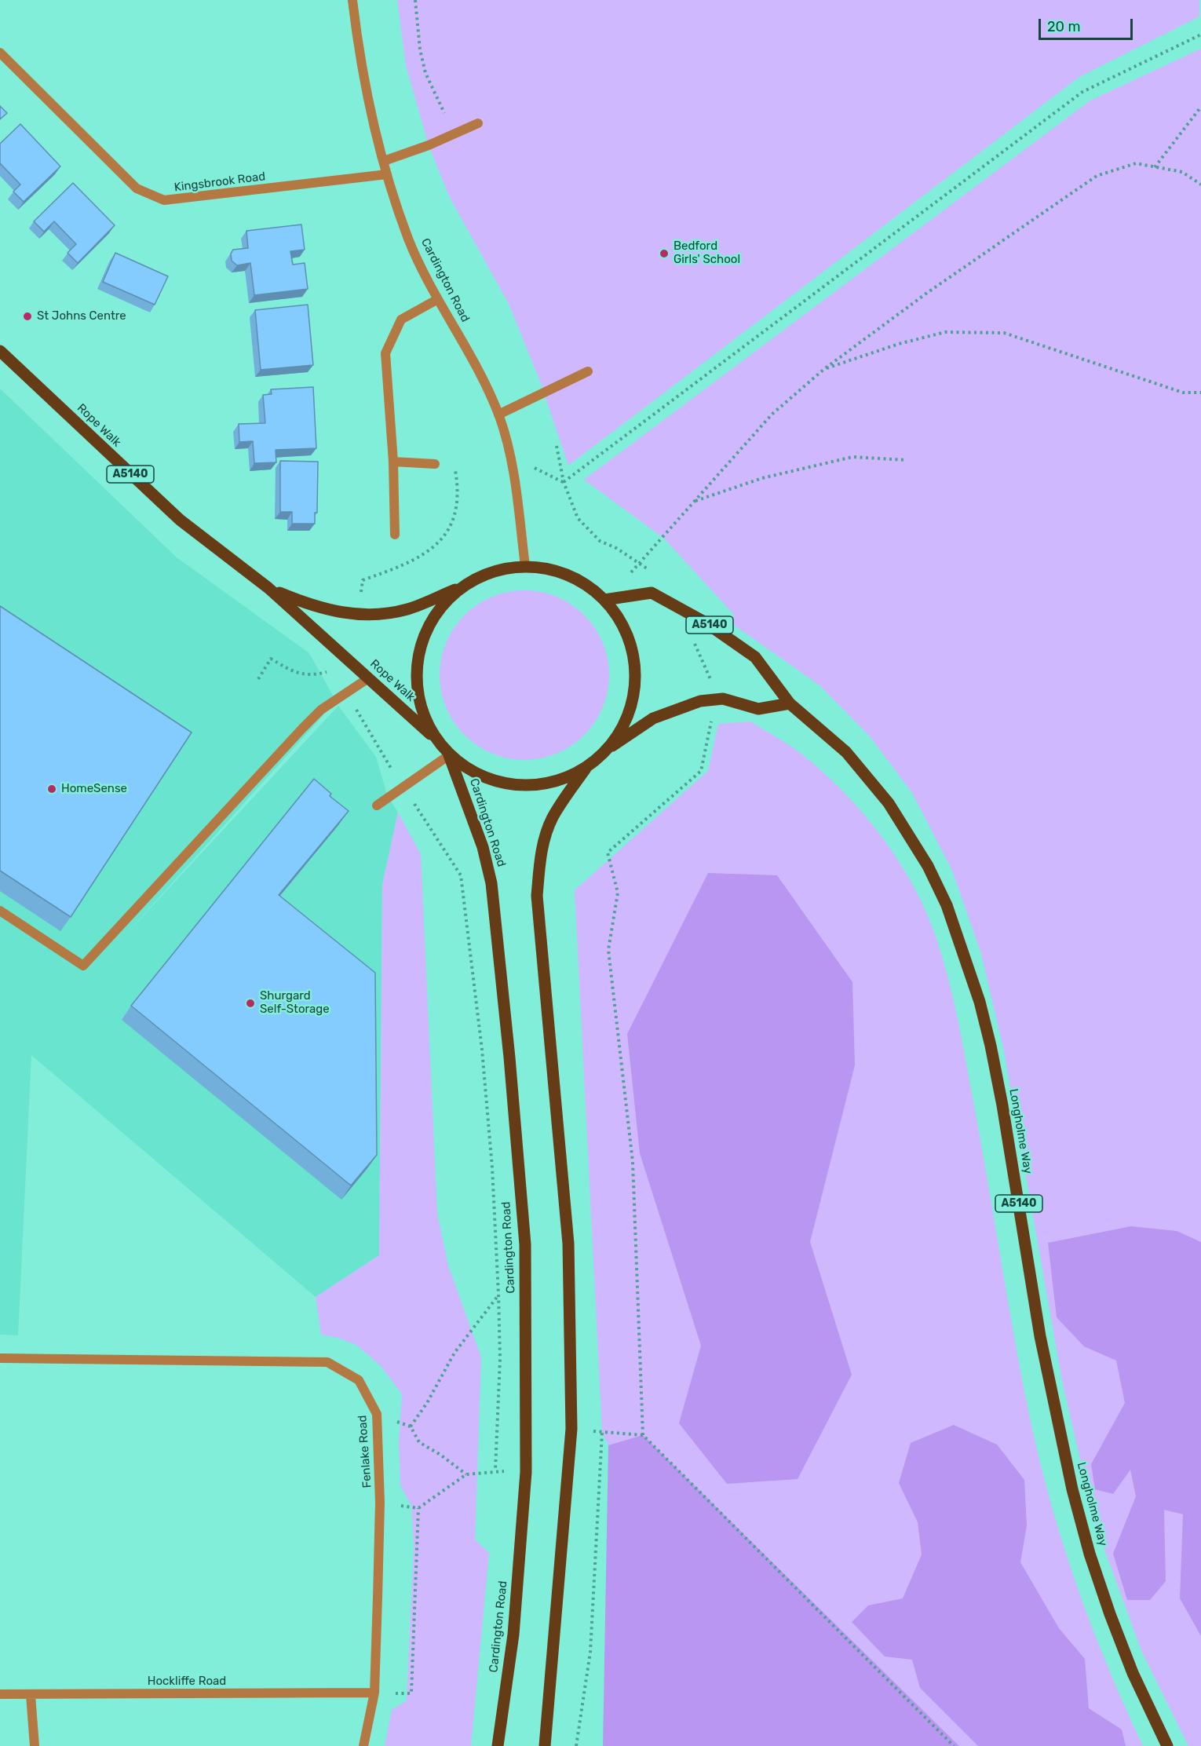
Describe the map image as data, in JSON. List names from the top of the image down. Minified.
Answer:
{"streets":{"main road":["Cardington Road","Rope Walk","A5140","Longholme Way"],"street":["Kingsbrook Road","Fenlake Road","Hockliffe Road"]},"crossings":[["Kingsbrook Road","Cardington Road"],["Cardington Road","Rope Walk"],["Rope Walk","Longholme Way"],["Fenlake Road","Hockliffe Road"]],"places":["Bedford Girls' School","St Johns Centre","HomeSense","Shurgard Self-Storage"],"scale_bar":"20 m"}
